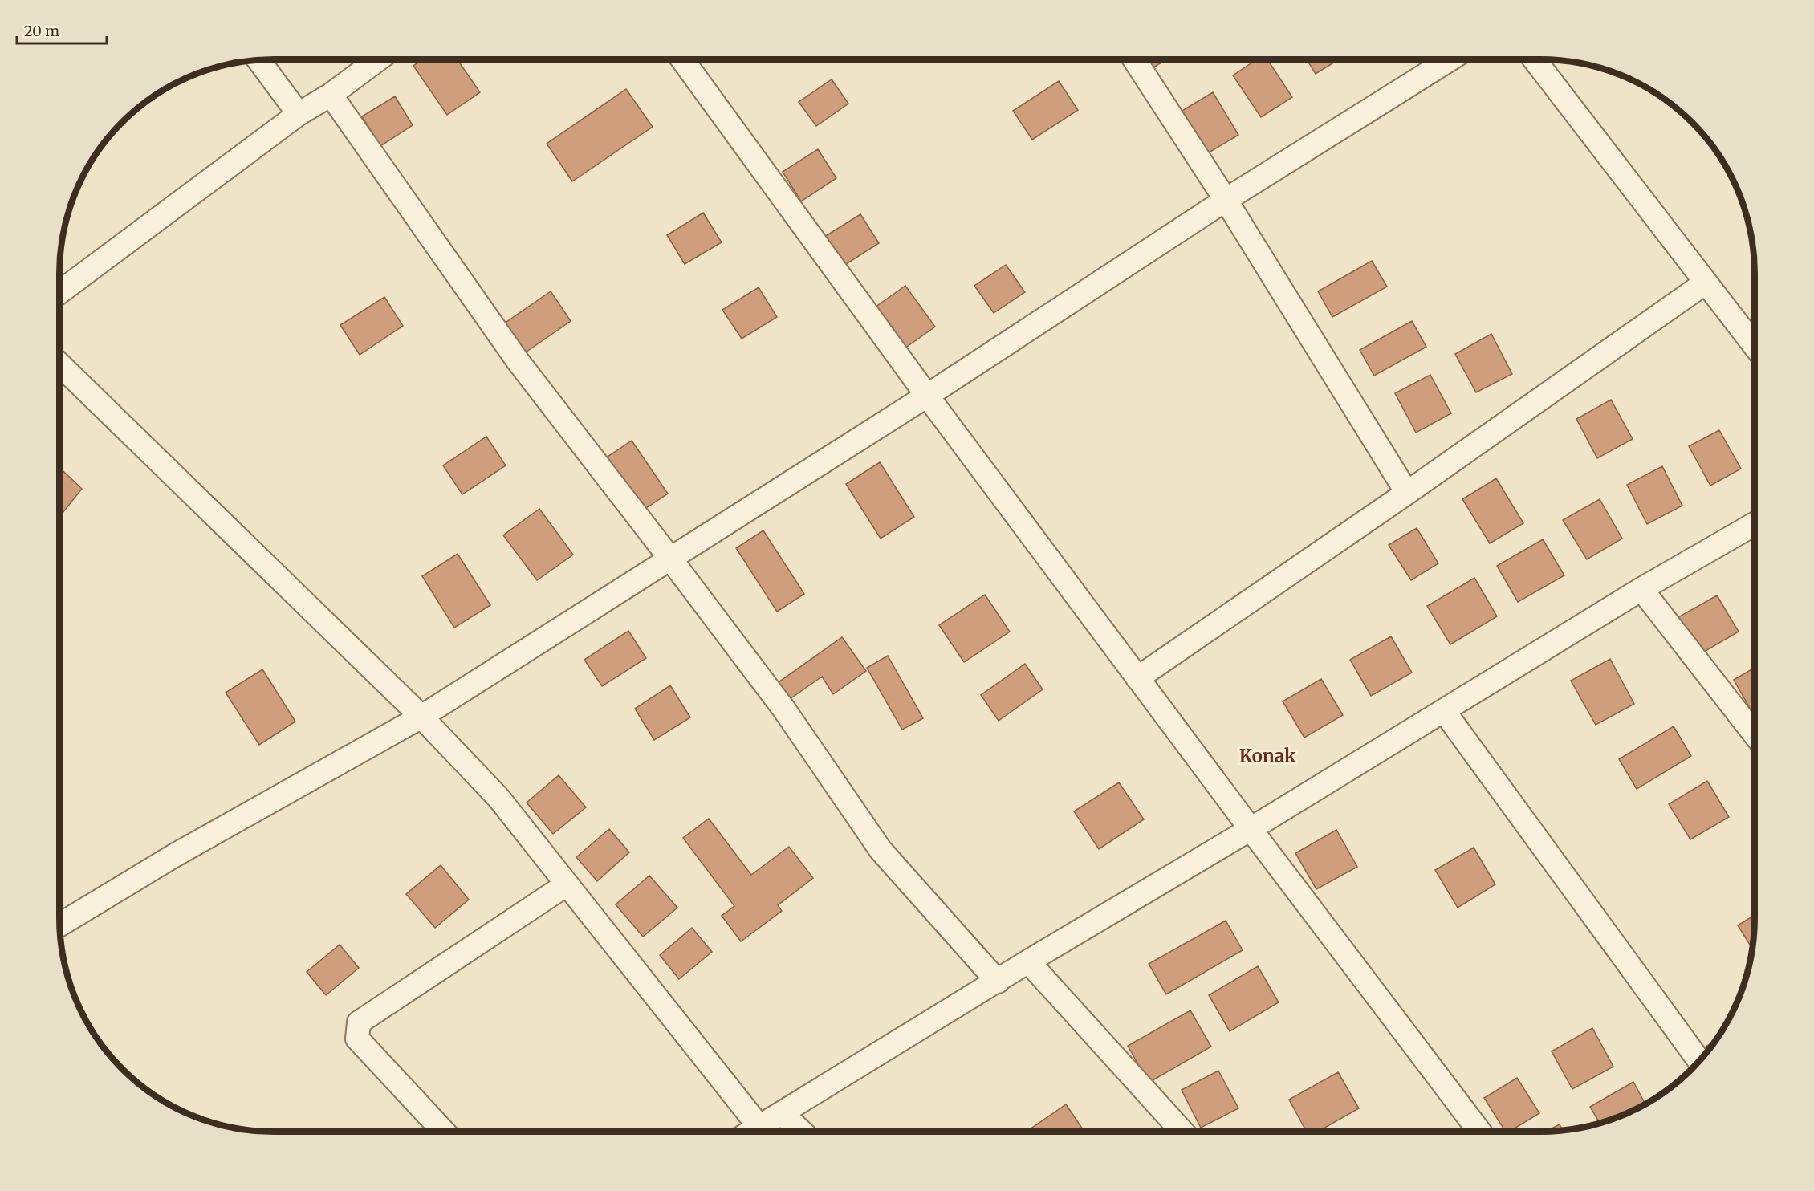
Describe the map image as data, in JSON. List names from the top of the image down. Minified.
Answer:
{"districts":["Konak"],"scale_bar":"20 m"}
